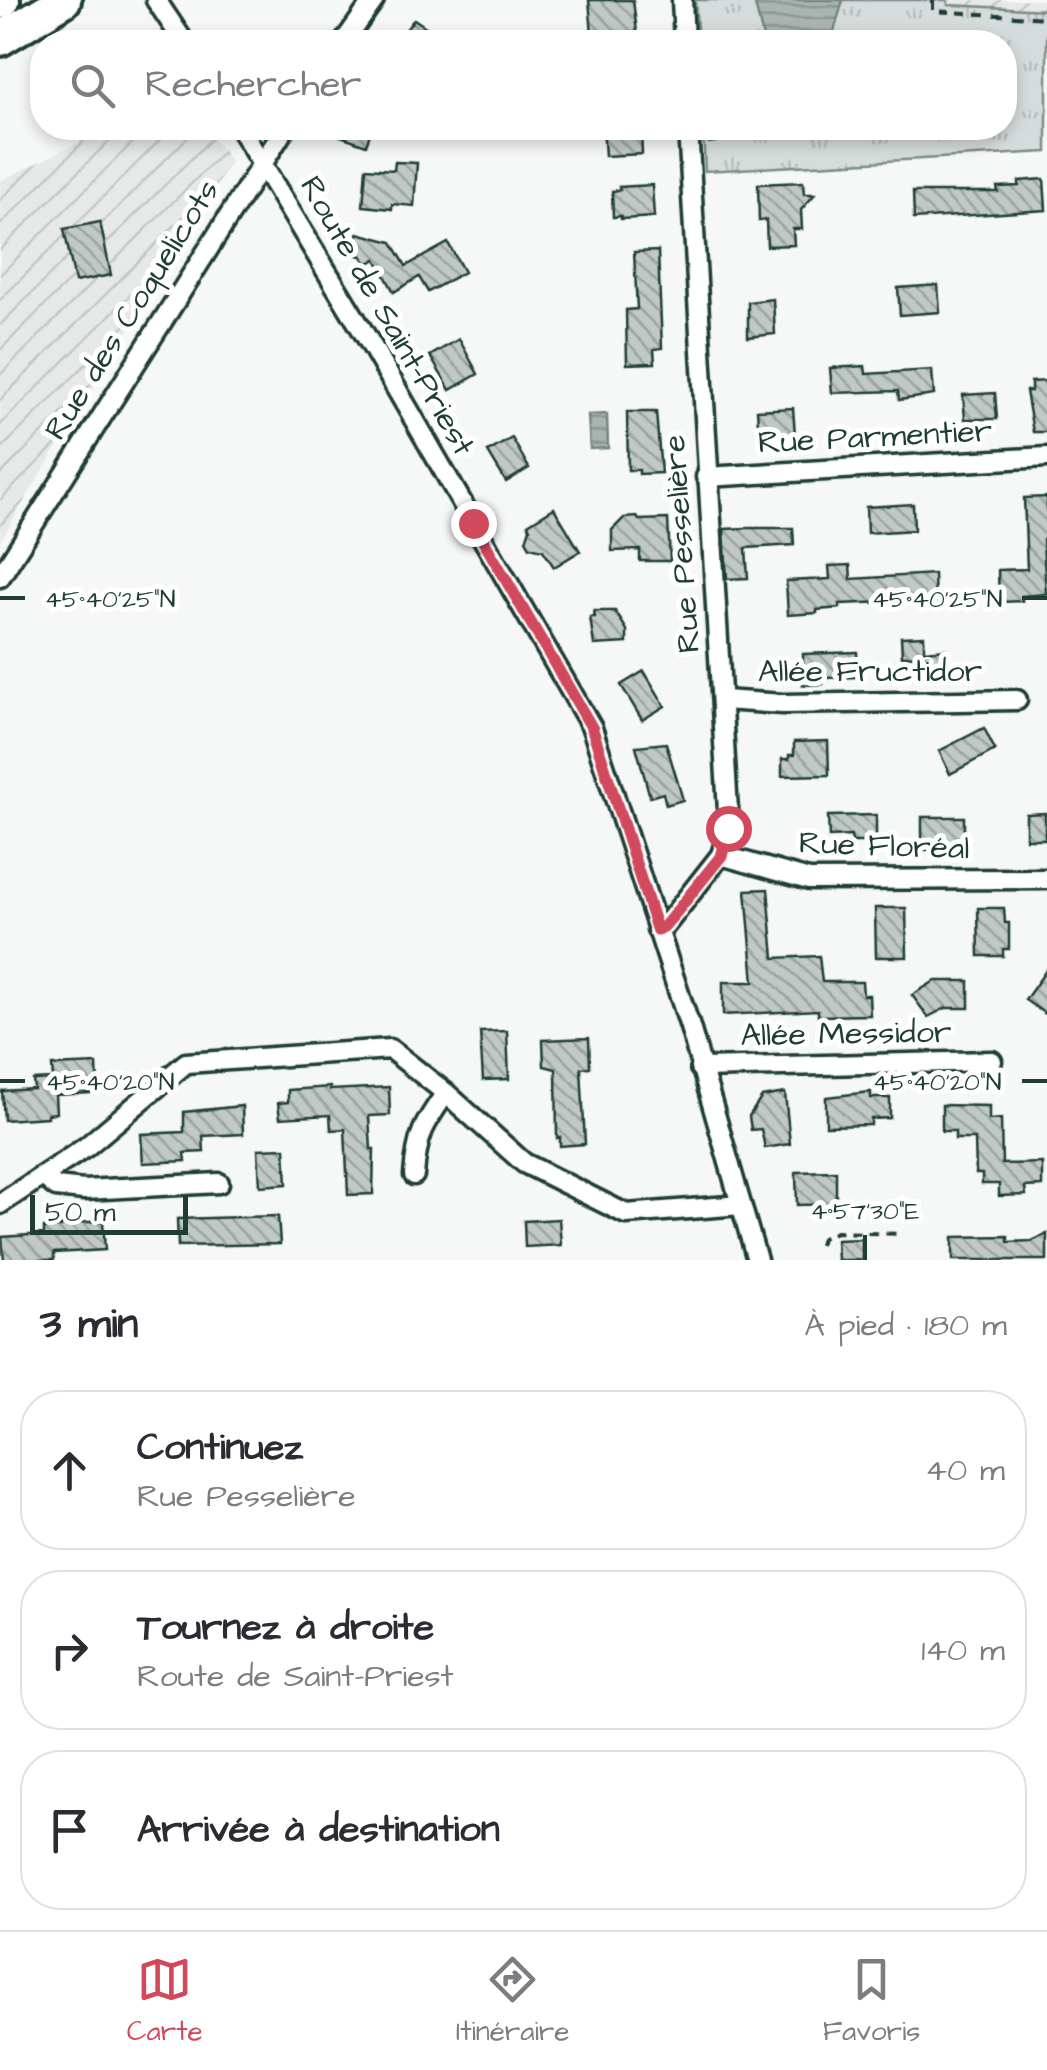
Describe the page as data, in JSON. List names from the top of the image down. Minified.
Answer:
{"streets":{"street":["Rue des Coquelicots","Route de Saint-Priest","Rue Parmentier","Rue Pesselière","Allée Fructidor","Rue Floréal","Allée Messidor"]},"crossings":[["Rue des Coquelicots","Route de Saint-Priest"],["Route de Saint-Priest","Allée Messidor"],["Rue Parmentier","Rue Pesselière"],["Rue Pesselière","Allée Fructidor"],["Rue Pesselière","Rue Floréal"]],"scale_bar":"50 m","page":{"search":"Rechercher","scale":"50 m","heading":["3 min","À pied · 180 m"],"list":[["Continuez","Rue Pesselière","40 m"],["Tournez à droite","Route de Saint-Priest","140 m"],"Arrivée à destination"],"nav":["Carte","Itinéraire","Favoris"]},"coordinates":["45°40'25\"N","45°40'20\"N","4°57'30\"E"]}
